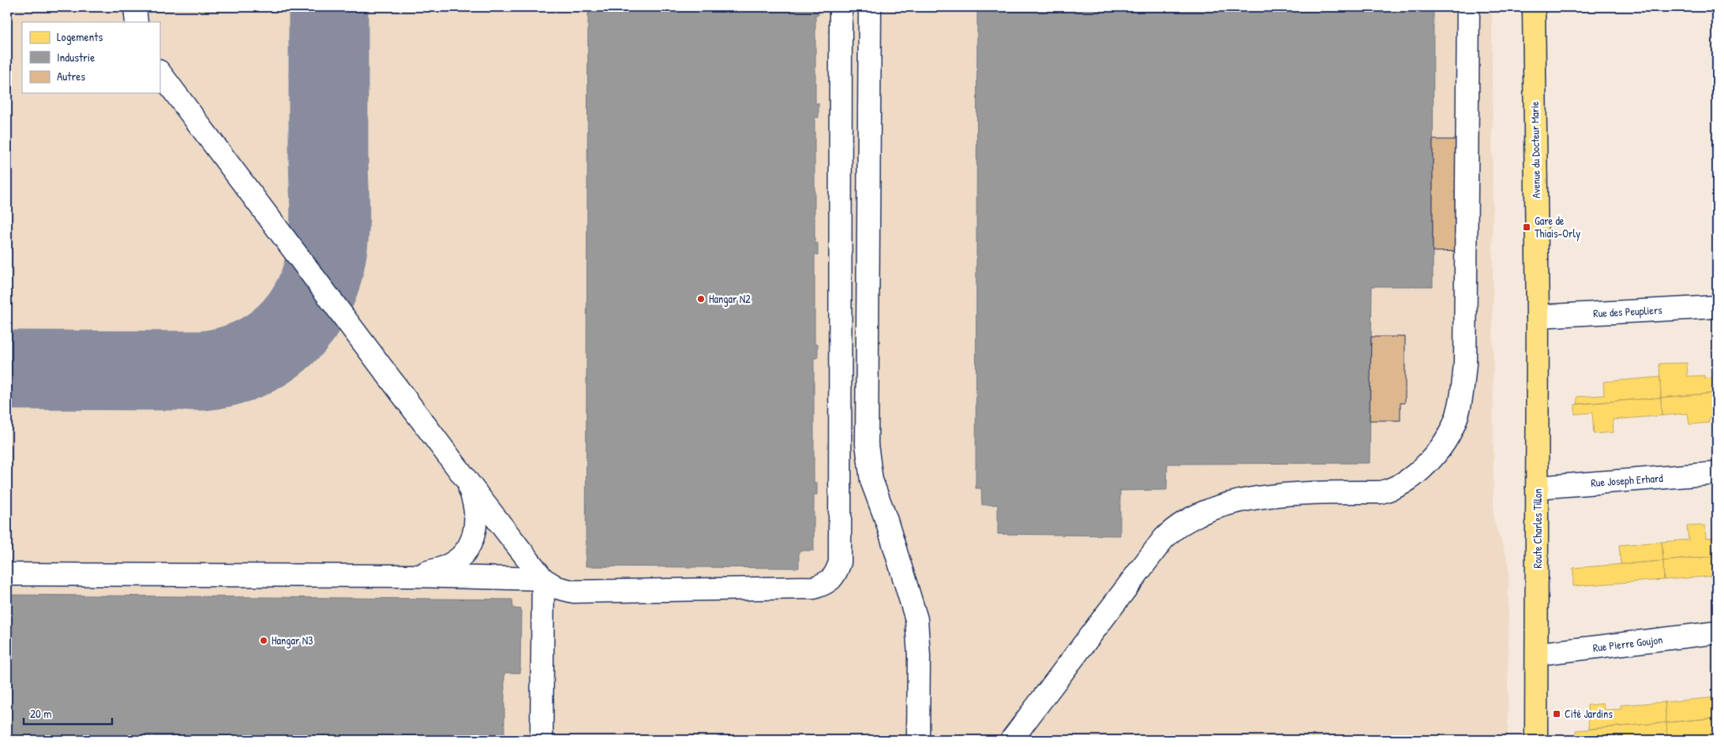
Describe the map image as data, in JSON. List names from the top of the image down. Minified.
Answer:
{"streets":{"main road":["Avenue du Docteur Marie","Route Charles Tillon"],"street":["Rue des Peupliers","Rue Joseph Erhard","Rue Pierre Goujon"]},"crossings":[["Avenue du Docteur Marie","Rue des Peupliers"],["Avenue du Docteur Marie","Route Charles Tillon"],["Rue des Peupliers","Route Charles Tillon"],["Rue Joseph Erhard","Route Charles Tillon"],["Route Charles Tillon","Rue Pierre Goujon"]],"places":{"transit":["Gare de Thiais-Orly","Cité Jardins"],"other":["Hangar N2","Hangar N3"]},"legend":["Logements","Industrie","Autres"],"scale_bar":"20 m"}
